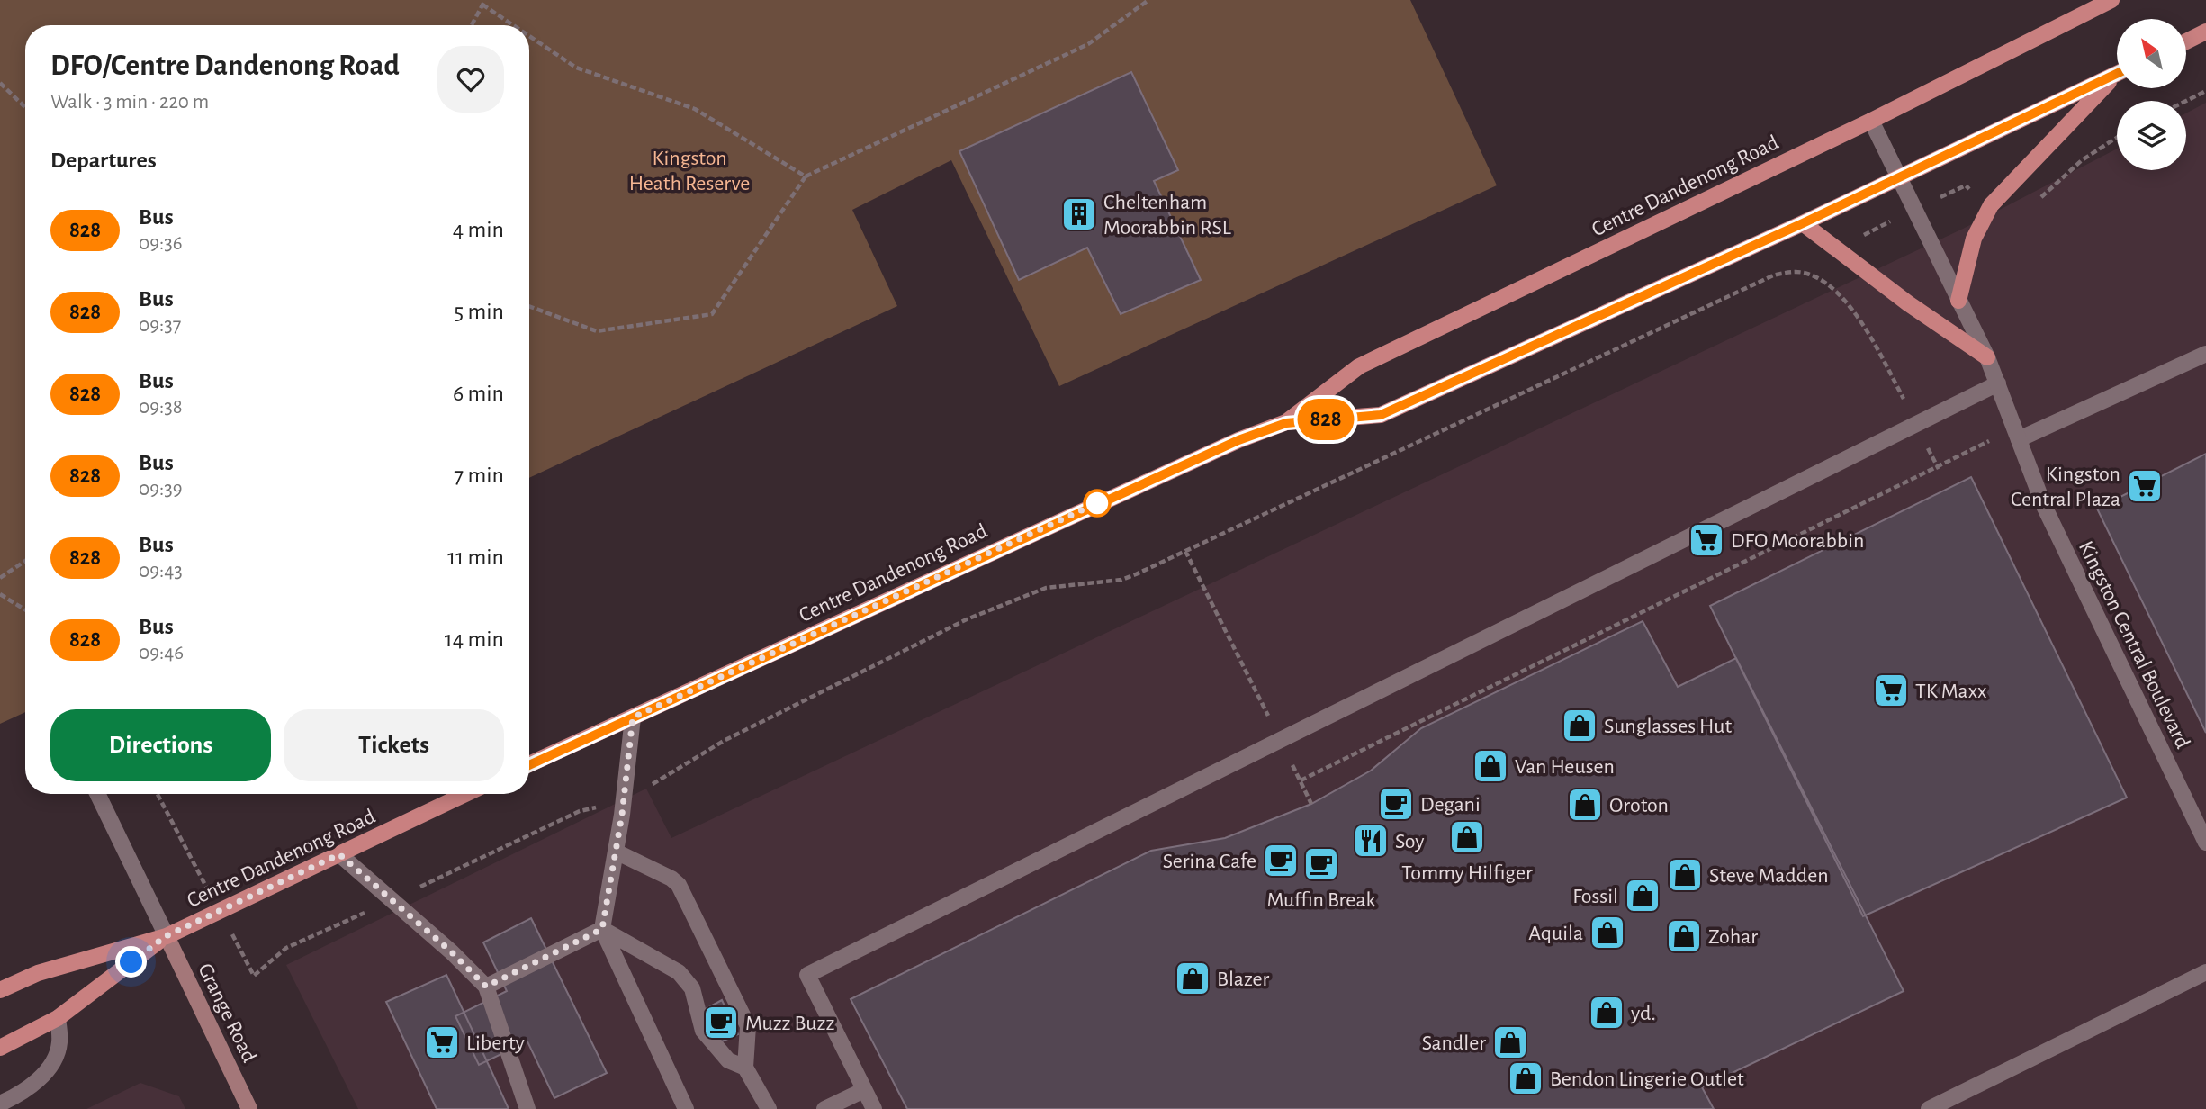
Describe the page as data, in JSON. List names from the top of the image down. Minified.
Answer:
{"streets":{"main road":["Centre Dandenong Road","Grange Road"],"street":["Kingston Central Boulevard"]},"crossings":[["Centre Dandenong Road","Kingston Central Boulevard"],["Centre Dandenong Road","Grange Road"]],"parks":["Kingston Heath Reserve"],"places":{"building":["Cheltenham Moorabbin RSL"],"supermarket":["Kingston Central Plaza","DFO Moorabbin","TK Maxx","Liberty"],"shop":["Sunglasses Hut","Van Heusen","Oroton","Tommy Hilfiger","Steve Madden","Fossil","Aquila","Zohar","Blazer","yd.","Sandler","Bendon Lingerie Outlet"],"cafe":["Degani","Serina Cafe","Muffin Break","Muzz Buzz"],"restaurant":["Soy"]},"lines":["bus line 828"],"north":"top left","page":{"on_map":"828","heading":[["DFO/Centre Dandenong Road","Walk · 3 min · 220 m"],"Departures"],"list":[{"mark":"828","name":"Bus","note":"09:36","value":"4 min"},{"mark":"828","name":"Bus","note":"09:37","value":"5 min"},{"mark":"828","name":"Bus","note":"09:38","value":"6 min"},{"mark":"828","name":"Bus","note":"09:39","value":"7 min"},{"mark":"828","name":"Bus","note":"09:43","value":"11 min"},{"mark":"828","name":"Bus","note":"09:46","value":"14 min"}],"buttons":["Directions","Tickets"]}}
